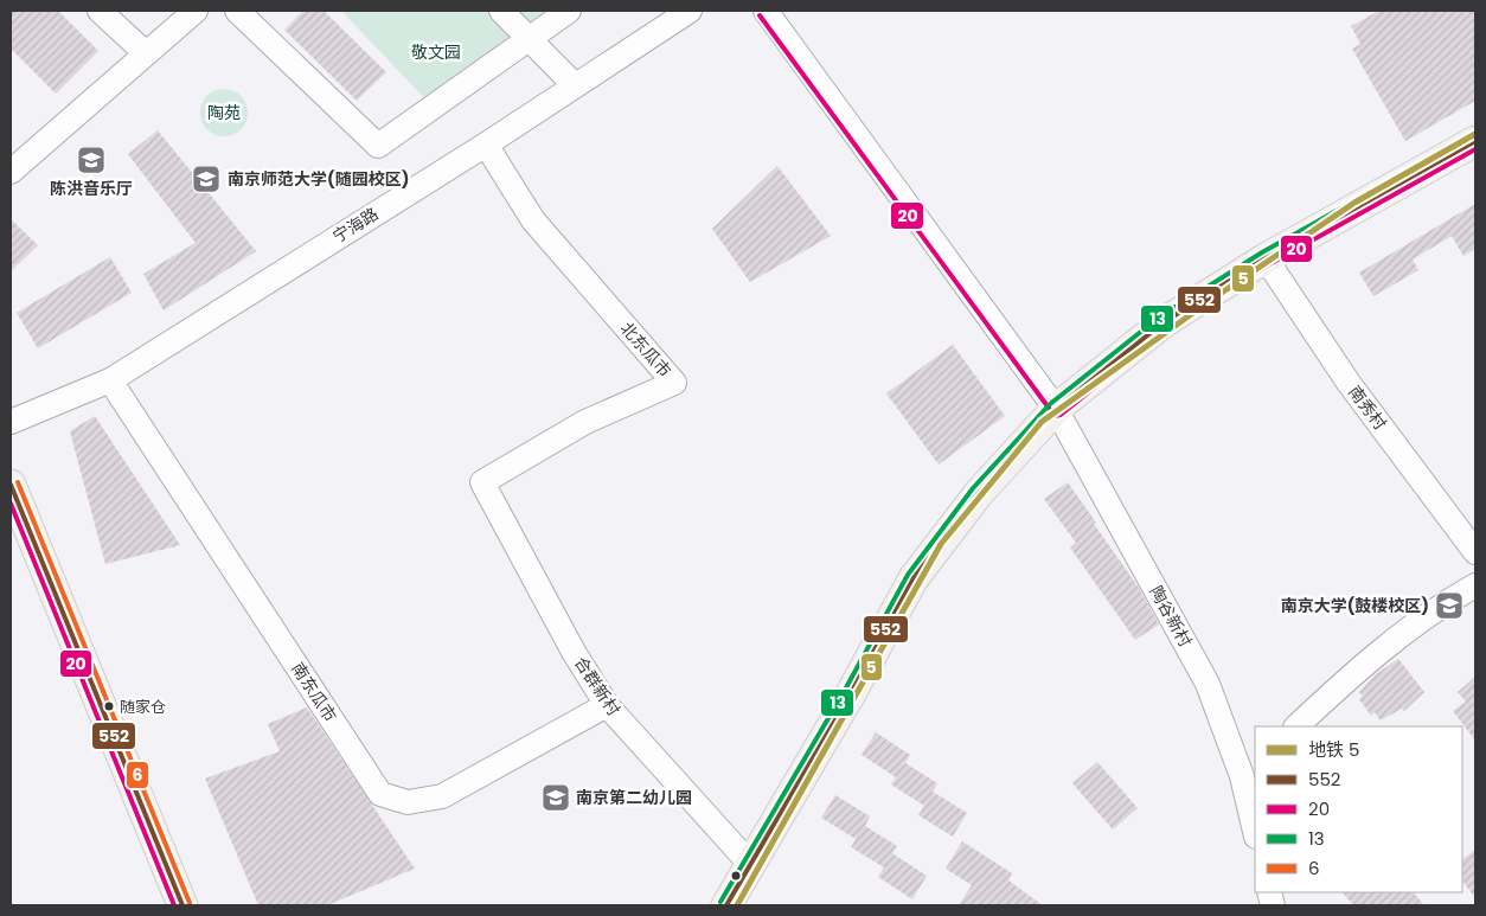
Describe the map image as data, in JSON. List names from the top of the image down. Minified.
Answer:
{"streets":{"street":["宁海路","北东瓜市","南秀村","陶谷新村","合群新村","南东瓜市"]},"crossings":[["宁海路","北东瓜市"],["宁海路","南东瓜市"],["北东瓜市","合群新村"],["合群新村","南东瓜市"]],"parks":["敬文园","陶苑"],"places":{"school or university":["陈洪音乐厅","南京师范大学(随园校区)","南京大学(鼓楼校区)","南京第二幼儿园"],"other":["随家仓"]},"lines":["transit line 20","metro line 5","transit line 13","transit line 552","transit line 6"],"legend":["地铁 5","552","20","13","6"]}
